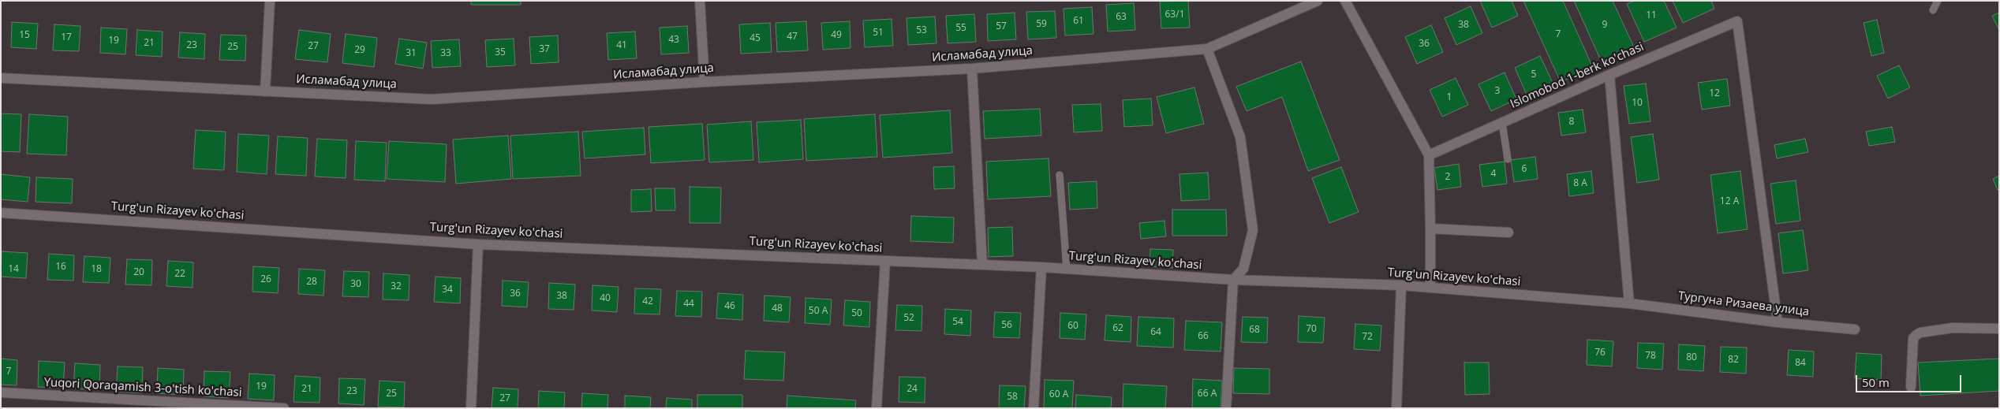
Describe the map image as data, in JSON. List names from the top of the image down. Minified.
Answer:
{"streets":{"street":["Исламабад улица","Islomobod 1-berk ko'chasi","Turg'un Rizayev ko'chasi","Тургуна Ризаева улица","Yuqori Qoraqamish 3-o'tish ko'chasi"]},"crossings":[["Islomobod 1-berk ko'chasi","Тургуна Ризаева улица"],["Turg'un Rizayev ko'chasi","Тургуна Ризаева улица"]],"house_numbers":["63/1","11","63","61","59","38","9","57","55","53","51","7","15","49","47","17","45","43","19","21","36","23","41","27","25","37","29","35","31","33","5","3","12","1","10","8","6","4","2","8 A","12 A","16","14","18","20","22","26","28","30","32","34","36","38","40","42","44","46","48","50 A","50","52","54","56","60","62","70","68","64","66","72","76","78","80","82","84","7","19","21","24","23","25","66 А","60 A","58","27"],"scale_bar":"50 m"}
